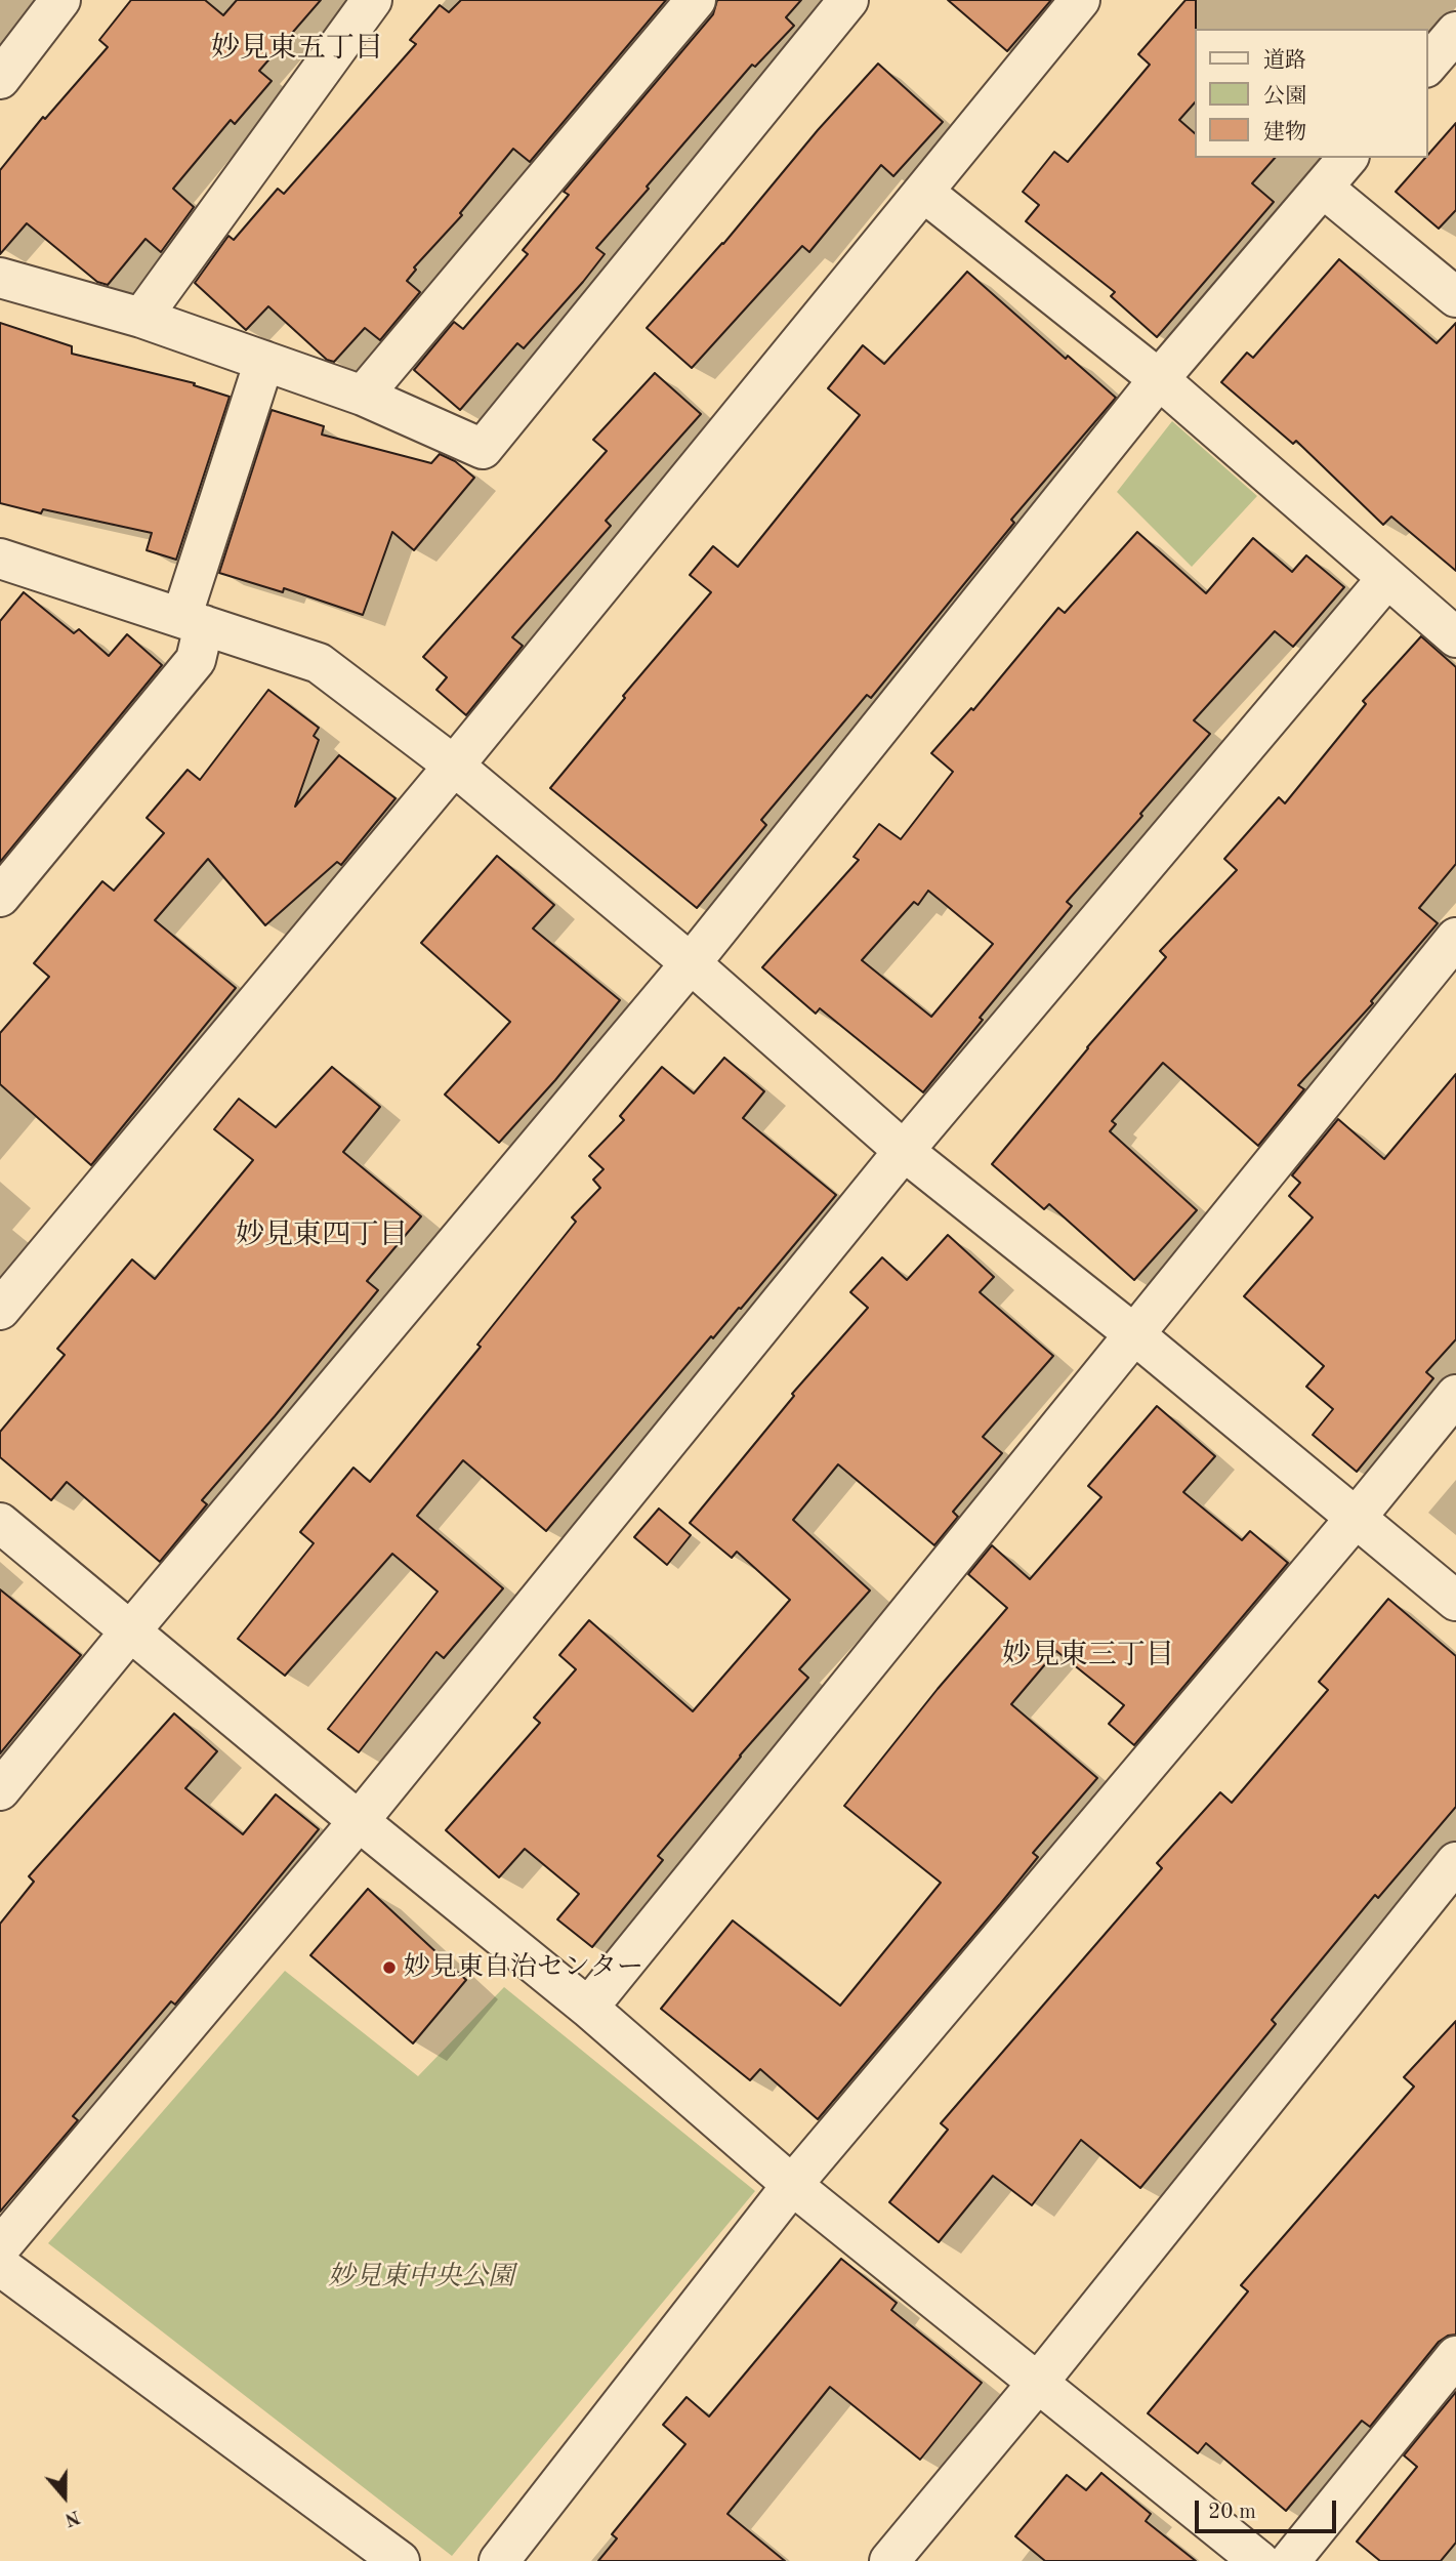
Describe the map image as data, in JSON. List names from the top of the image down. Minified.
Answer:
{"districts":["妙見東五丁目","妙見東四丁目","妙見東三丁目"],"parks":["妙見東中央公園"],"places":["妙見東自治センター"],"legend":["道路","公園","建物"],"scale_bar":"20 m","north":"bottom"}
